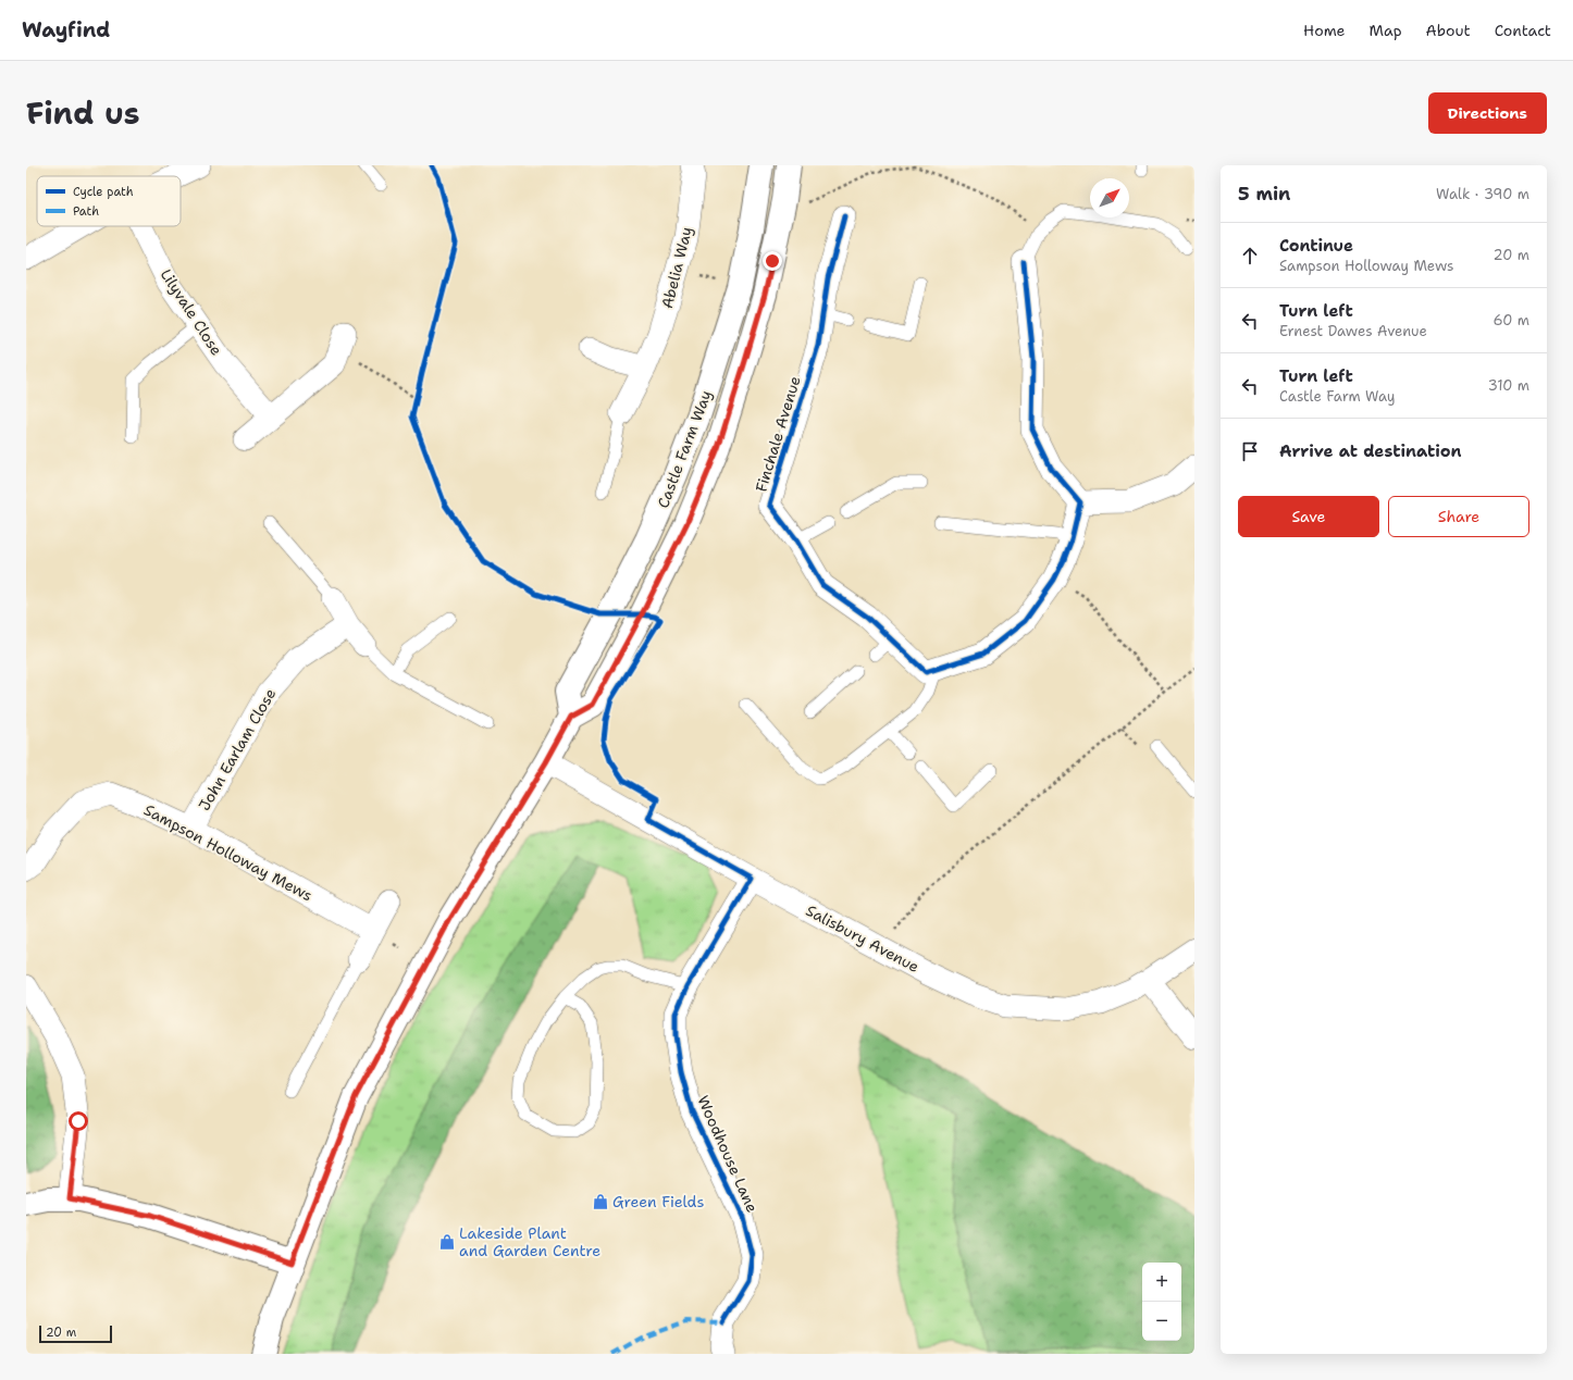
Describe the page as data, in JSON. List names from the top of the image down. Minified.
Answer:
{"streets":{"main road":["Castle Farm Way"],"street":["Abelia Way","Lilyvale Close","Finchale Avenue","John Earlam Close","Sampson Holloway Mews","Salisbury Avenue","Woodhouse Lane"]},"crossings":[["John Earlam Close","Sampson Holloway Mews"],["Salisbury Avenue","Woodhouse Lane"]],"places":{"shop":["Green Fields","Lakeside Plant and Garden Centre"]},"legend":["Cycle path","Path"],"scale_bar":"20 m","north":"top right","page":{"header":"Wayfind","nav":["Home","Map","About","Contact"],"title":"Find us","buttons":["Directions",["Save","Share"]],"heading":["5 min","Walk · 390 m"],"list":[["Continue","Sampson Holloway Mews","20 m"],["Turn left","Ernest Dawes Avenue","60 m"],["Turn left","Castle Farm Way","310 m"],"Arrive at destination"],"map_buttons":["+","−"],"scale":"20 m"}}
